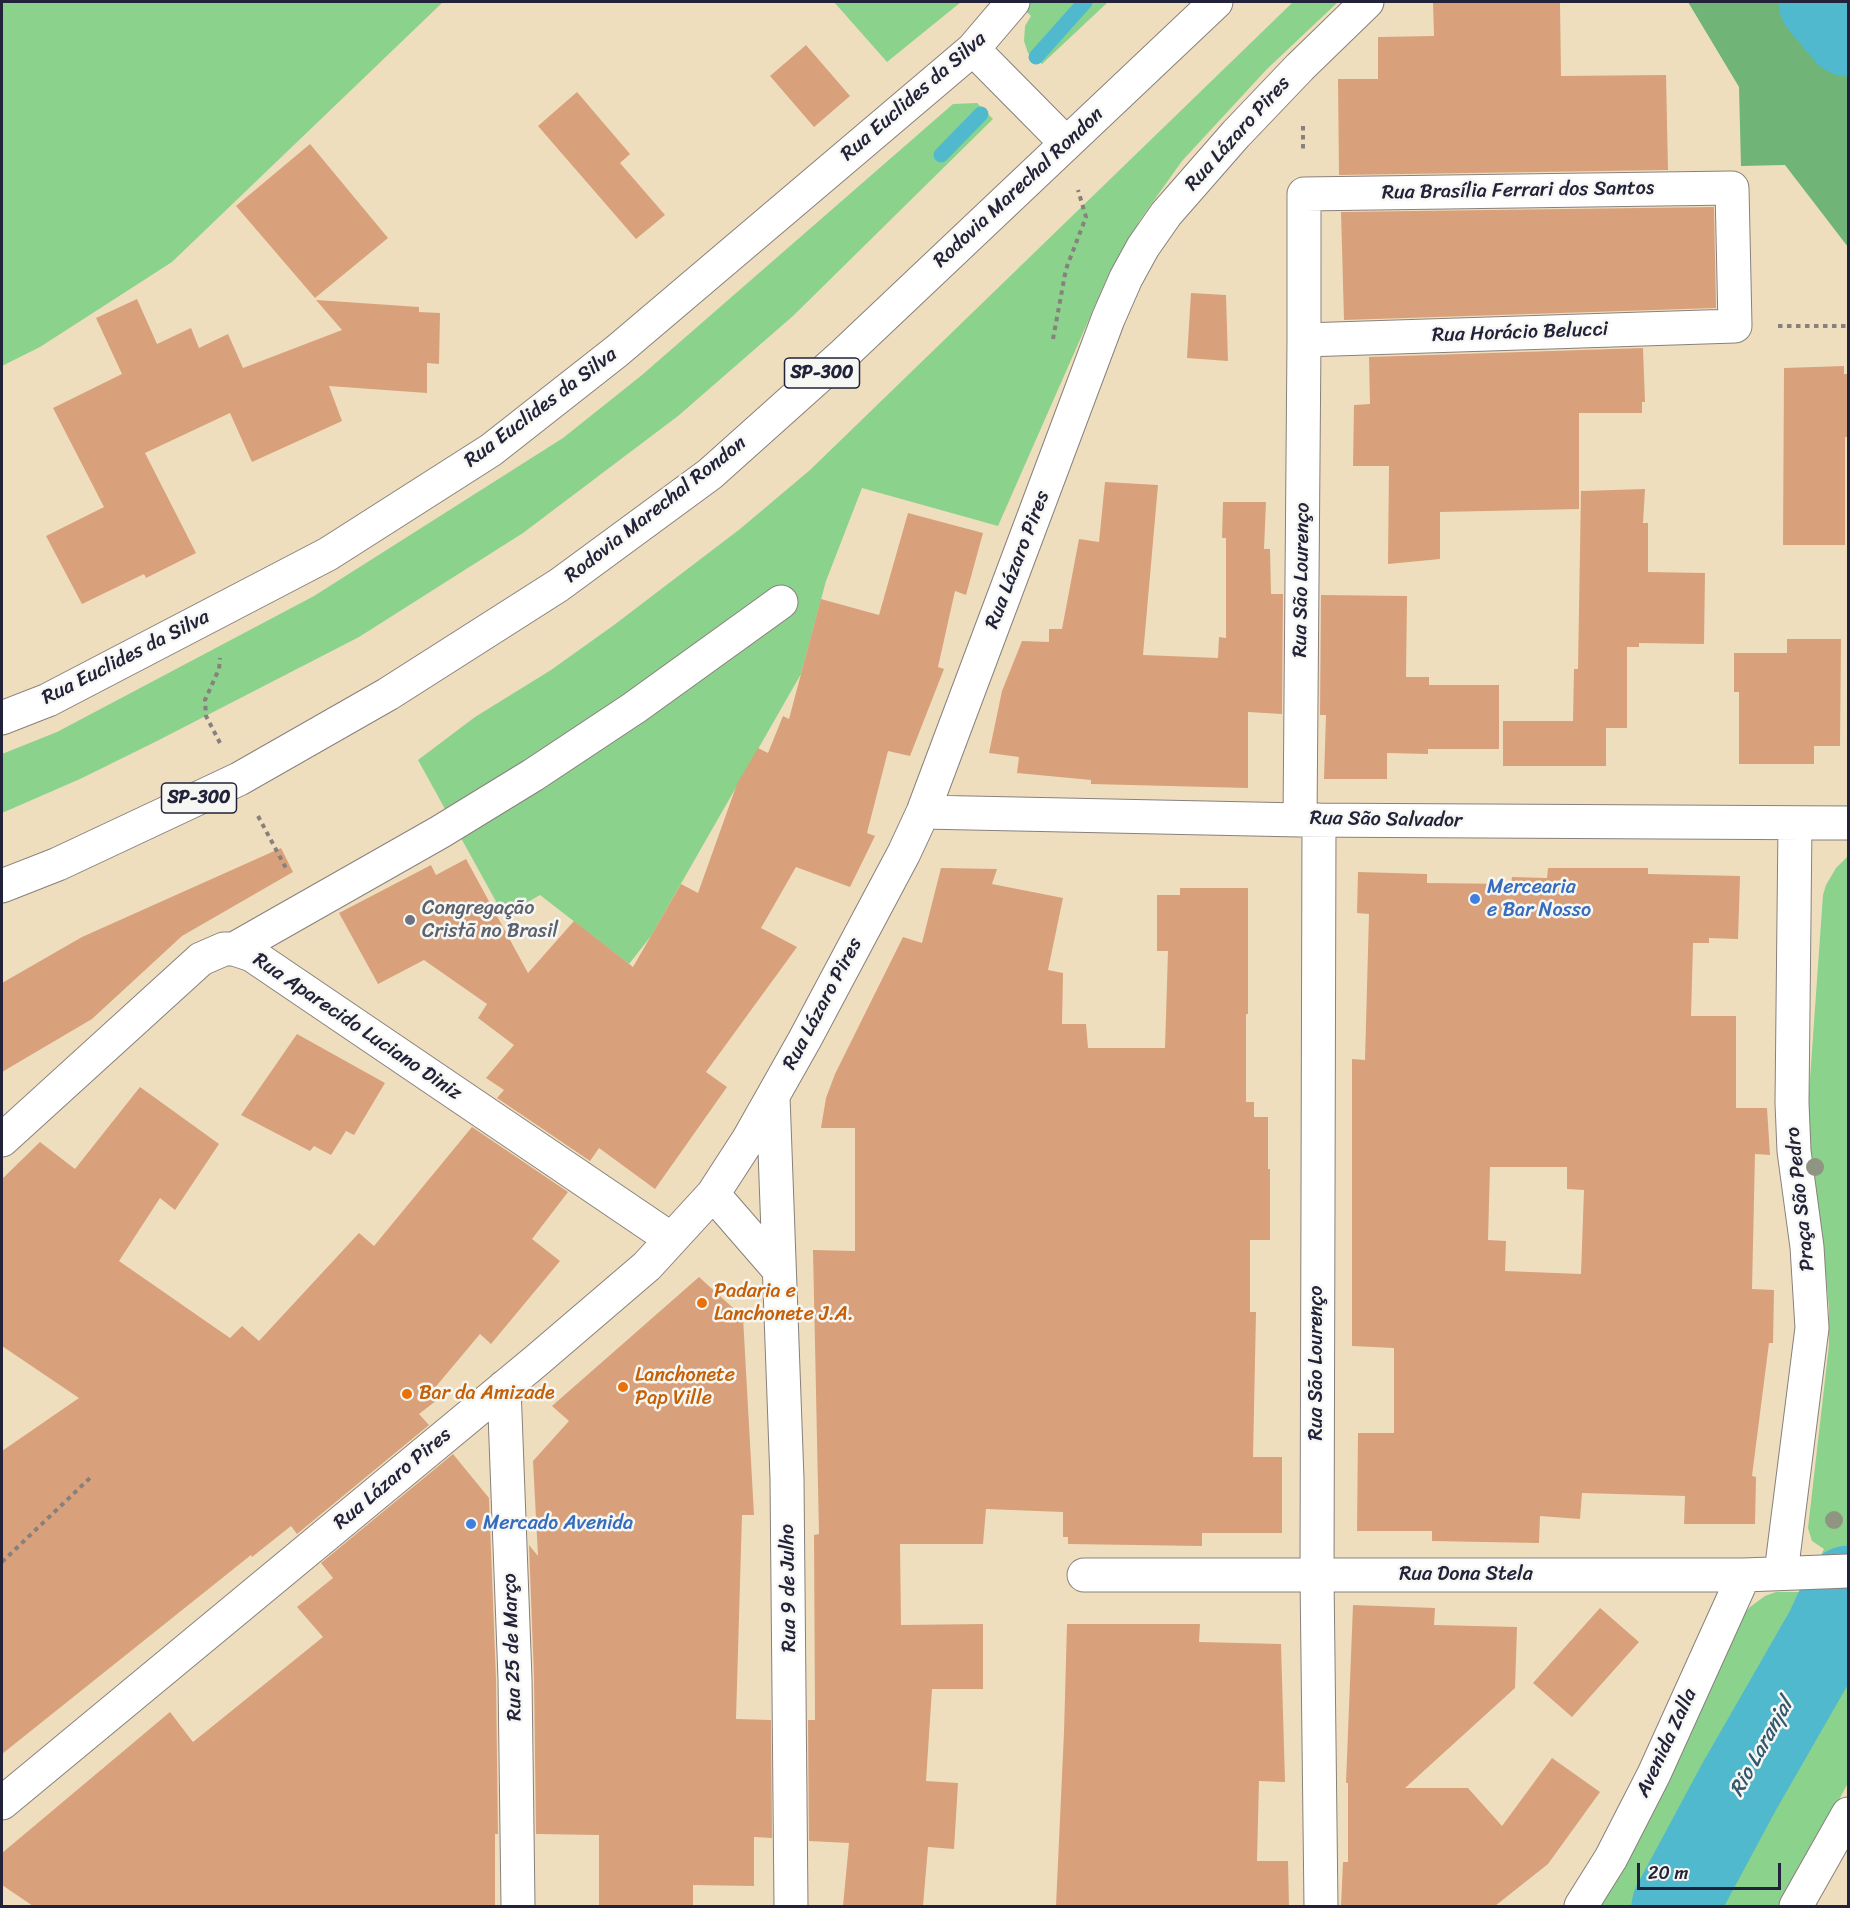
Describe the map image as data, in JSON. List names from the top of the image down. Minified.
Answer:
{"streets":{"street":["Rua Euclides da Silva","Rua Lázaro Pires","Rodovia Marechal Rondon","Rua Brasília Ferrari dos Santos","Rua Horácio Belucci","SP-300","Rua São Lourenço","Rua São Salvador","Rua Aparecido Luciano Diniz","Praça São Pedro","Rua Dona Stela","Rua 9 de Julho","Rua 25 de Março","Avenida Zalla"]},"crossings":[["Rua Lázaro Pires","Rua São Salvador"],["Rua Lázaro Pires","Rua Aparecido Luciano Diniz"],["Rua Lázaro Pires","Rua 9 de Julho"],["Rua Lázaro Pires","Rua 25 de Março"],["Rua Brasília Ferrari dos Santos","Rua Horácio Belucci"],["Rua Brasília Ferrari dos Santos","Rua São Lourenço"],["Rua Horácio Belucci","Rua São Lourenço"],["Rua São Lourenço","Rua São Salvador"],["Rua São Lourenço","Rua Dona Stela"],["Rua São Salvador","Praça São Pedro"],["Praça São Pedro","Rua Dona Stela"],["Rua Dona Stela","Avenida Zalla"]],"water":["Rio Laranjal"],"places":["Mercearia e Bar Nosso","Congregação Cristã no Brasil","Padaria e Lanchonete J.A.","Lanchonete Pap Ville","Bar da Amizade","Mercado Avenida"],"scale_bar":"20 m"}
